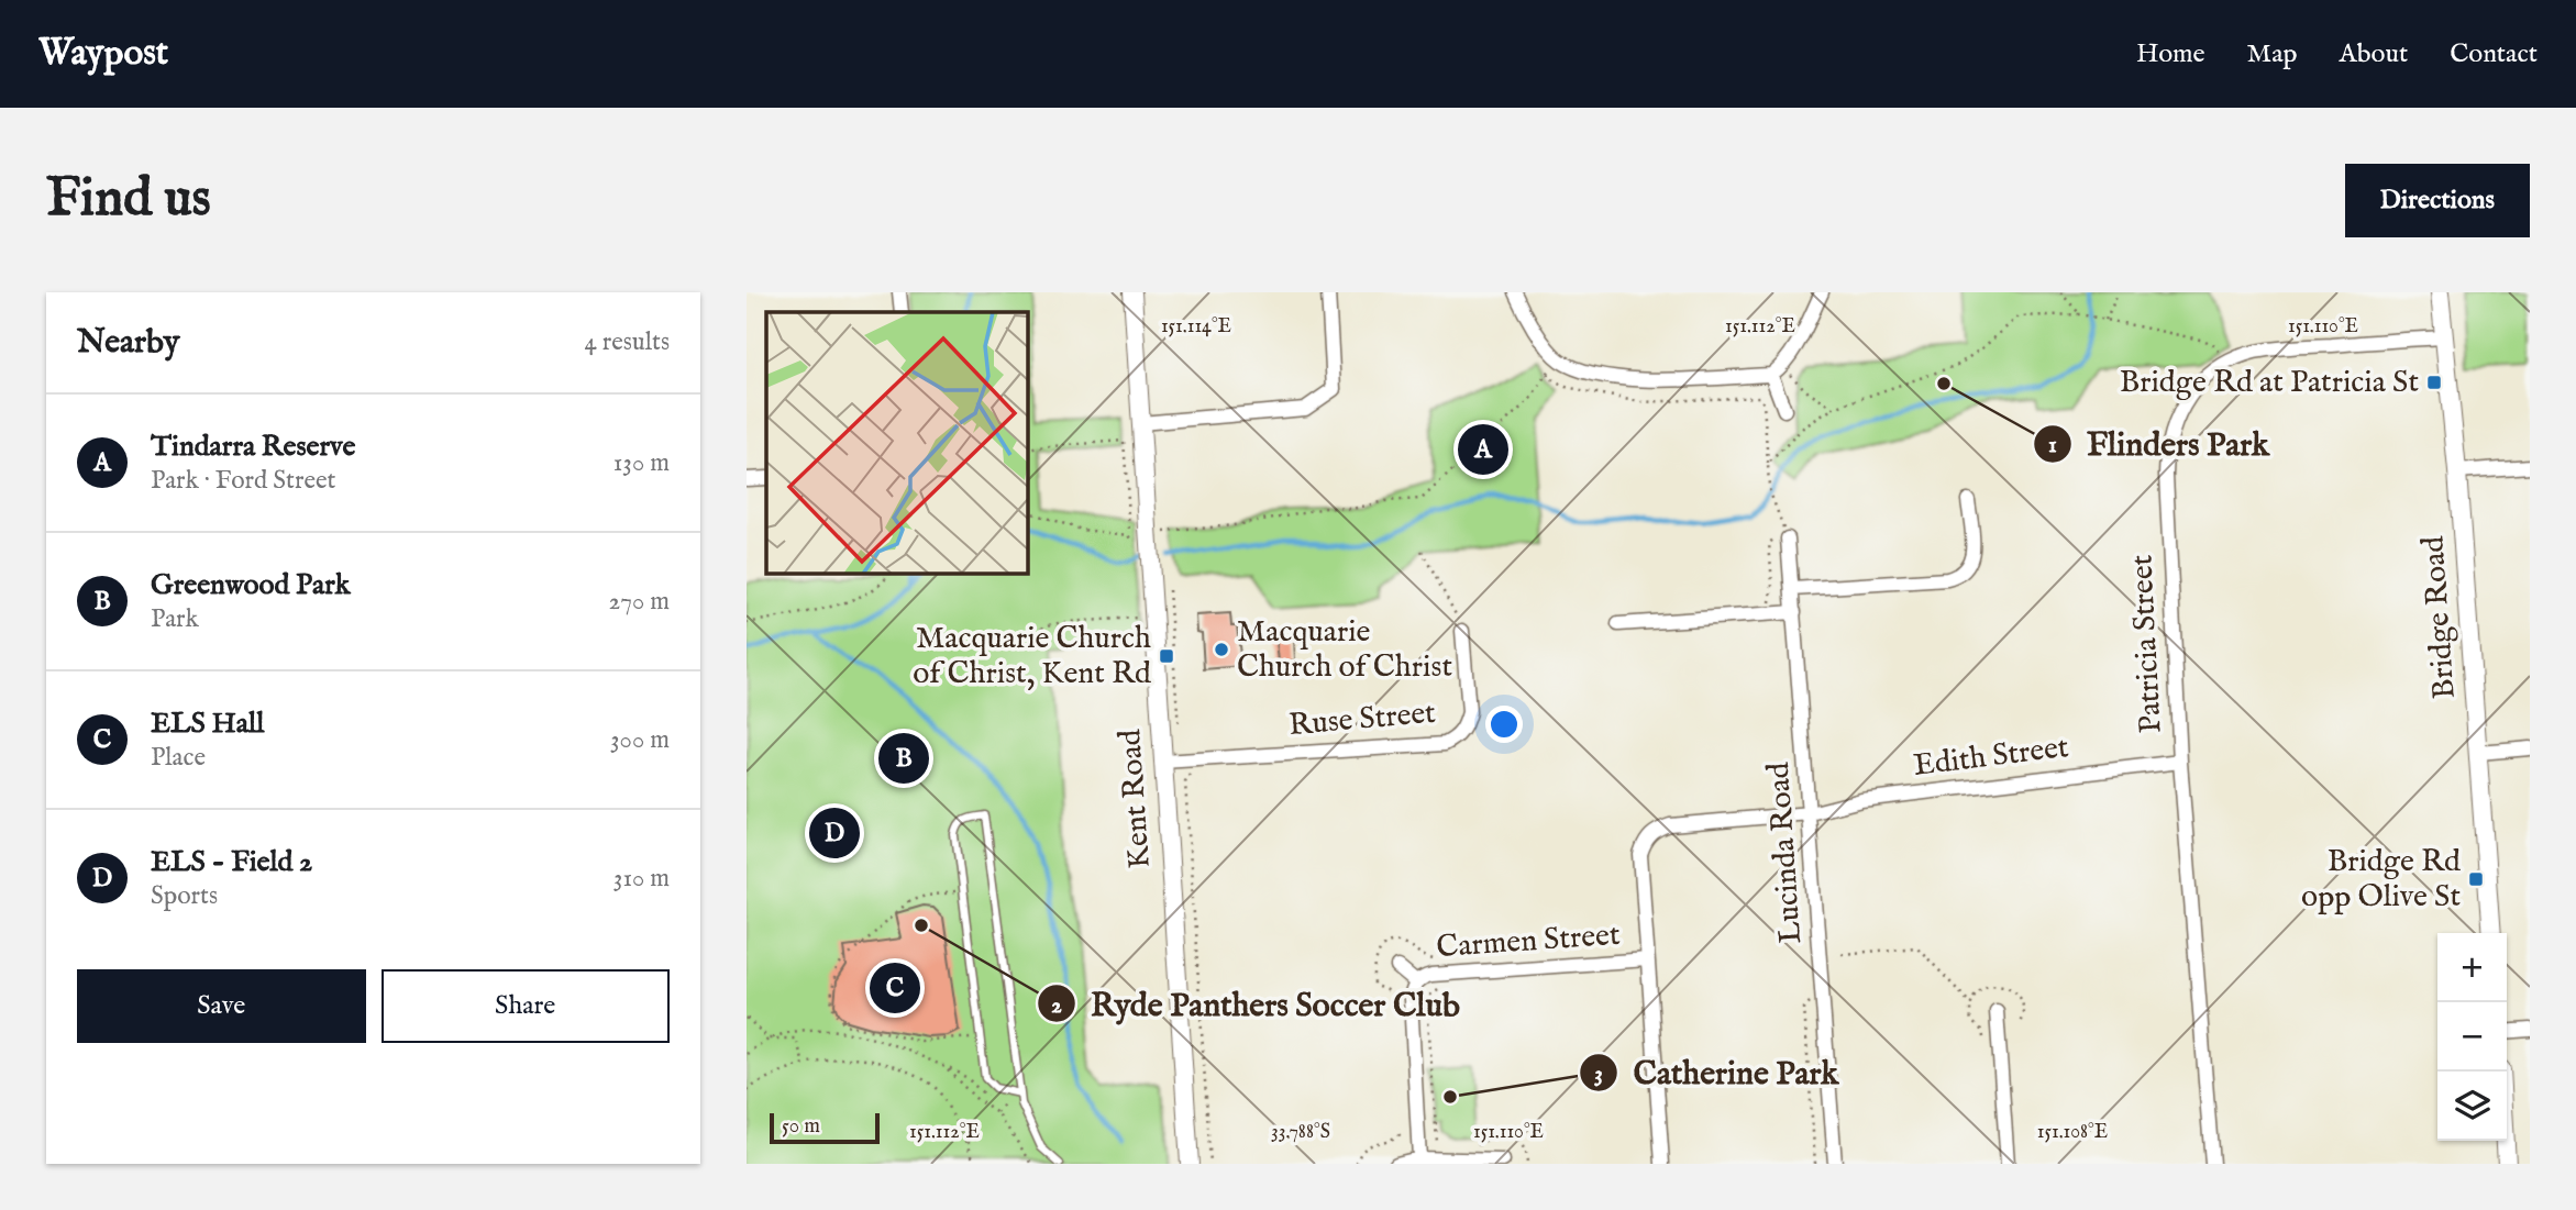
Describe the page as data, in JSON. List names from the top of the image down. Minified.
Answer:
{"streets":{"street":["Bridge Road","Patricia Street","Ruse Street","Edith Street","Kent Road","Lucinda Road","Carmen Street"]},"crossings":[["Bridge Road","Patricia Street"],["Patricia Street","Edith Street"],["Ruse Street","Kent Road"],["Edith Street","Lucinda Road"],["Edith Street","Carmen Street"]],"places":{"transit":["Bridge Rd at Patricia St","Macquarie Church of Christ, Kent Rd","Bridge Rd opp Olive St"],"other":["Flinders Park","Macquarie Church of Christ","Ryde Panthers Soccer Club","Catherine Park"]},"scale_bar":"50 m","page":{"header":"Waypost","nav":["Home","Map","About","Contact"],"buttons":["Directions",["Save","Share"]],"title":"Find us","heading":["Nearby","4 results"],"list":[{"mark":"A","name":"Tindarra Reserve","note":"Park · Ford Street","value":"130 m"},{"mark":"B","name":"Greenwood Park","note":"Park","value":"270 m"},{"mark":"C","name":"ELS Hall","note":"Place","value":"300 m"},{"mark":"D","name":"ELS - Field 2","note":"Sports","value":"310 m"}],"pins":["A","B","D","C"],"map_buttons":["+","−"],"scale":"50 m"},"coordinates":["151.114°E","151.112°E","151.110°E","151.108°E","33.788°S"]}
